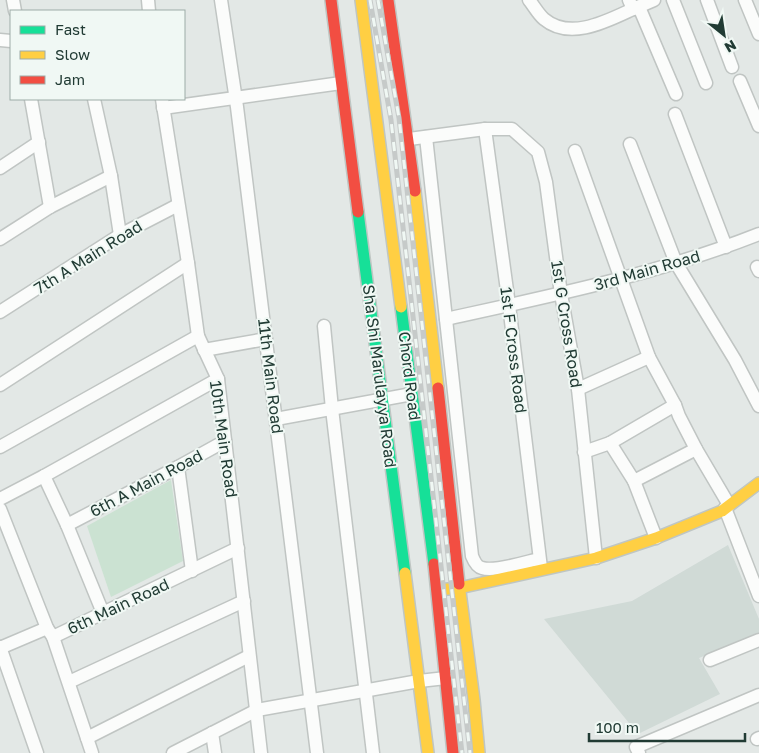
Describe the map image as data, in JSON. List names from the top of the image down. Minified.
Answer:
{"streets":{"main road":["Sha Shi Marulayya Road","Chord Road"],"street":["7th A Main Road","3rd Main Road","1st G Cross Road","1st F Cross Road","11th Main Road","10th Main Road","6th A Main Road","6th Main Road"]},"crossings":[["7th A Main Road","10th Main Road"],["3rd Main Road","1st G Cross Road"],["3rd Main Road","1st F Cross Road"],["1st G Cross Road","1st F Cross Road"],["1st G Cross Road","Chord Road"],["10th Main Road","6th A Main Road"],["10th Main Road","6th Main Road"]],"legend":["Fast","Slow","Jam"],"scale_bar":"100 m","north":"bottom right"}
